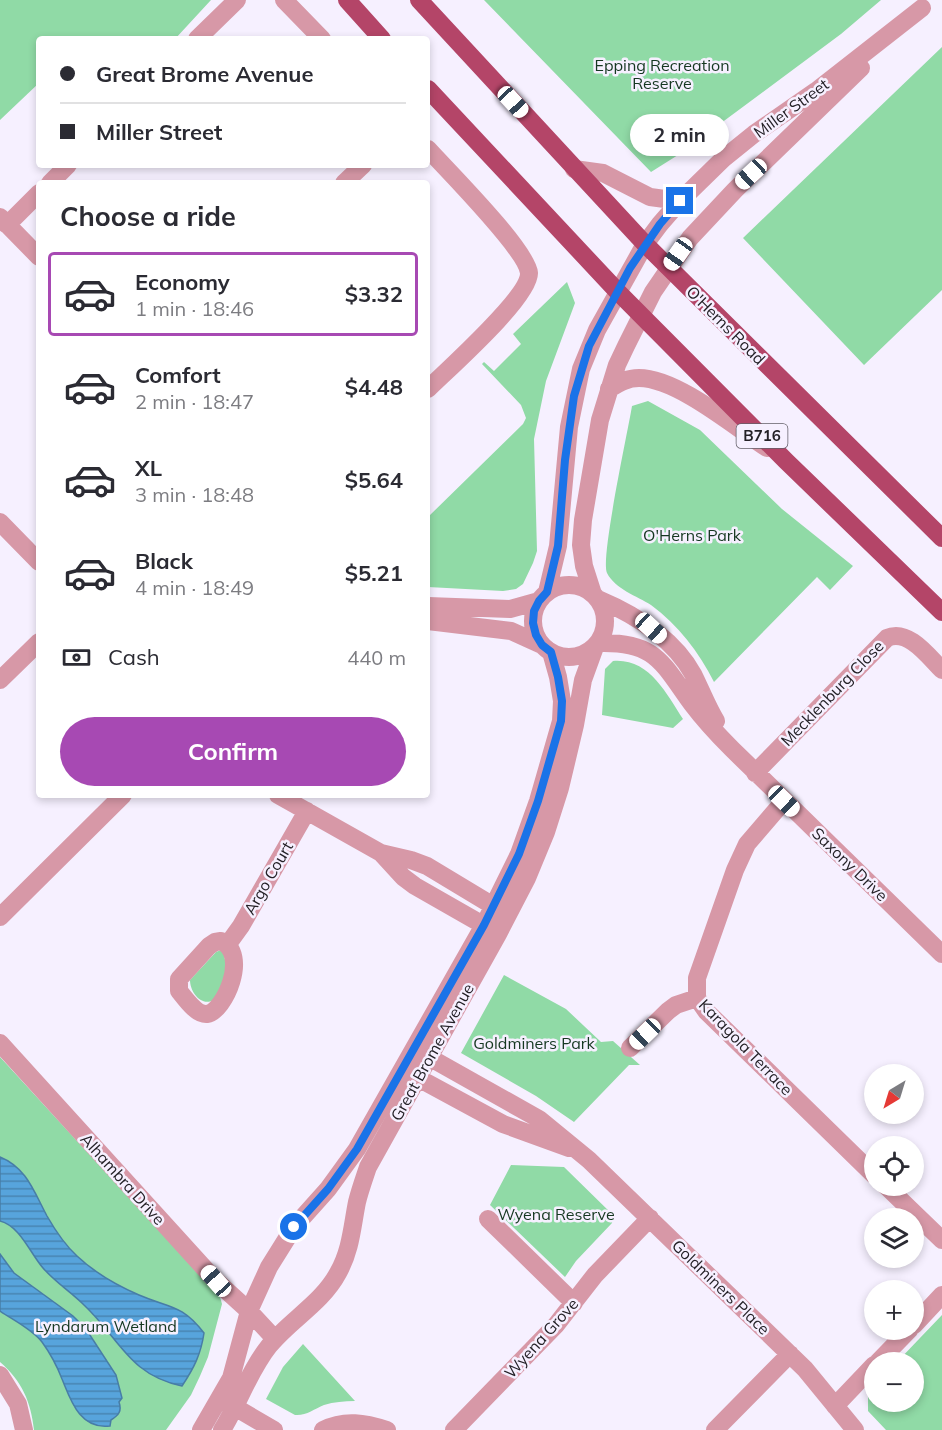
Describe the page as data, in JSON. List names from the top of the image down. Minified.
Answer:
{"streets":{"main road":["O'Herns Road","B716"],"street":["Miller Street","Mecklenburg Close","Saxony Drive","Argo Court","Karagola Terrace","Great Brome Avenue","Alhambra Drive","Goldminers Place","Wyena Grove"]},"crossings":[["Miller Street","O'Herns Road"],["Miller Street","B716"],["Mecklenburg Close","Saxony Drive"],["Saxony Drive","Karagola Terrace"],["Saxony Drive","Great Brome Avenue"],["Great Brome Avenue","Alhambra Drive"],["Great Brome Avenue","Goldminers Place"],["Goldminers Place","Wyena Grove"]],"parks":["Epping Recreation Reserve","O'Herns Park","Goldminers Park","Wyena Reserve","Lyndarum Wetland"],"north":"bottom left","page":{"banner":["Great Brome Avenue","Miller Street"],"bubble":"2 min","heading":"Choose a ride","list":[{"name":"Economy","note":"1 min · 18:46","value":"$3.32"},{"name":"Comfort","note":"2 min · 18:47","value":"$4.48"},{"name":"XL","note":"3 min · 18:48","value":"$5.64"},{"name":"Black","note":"4 min · 18:49","value":"$5.21"}],"pay":["Cash","440 m"],"buttons":"Confirm","map_buttons":["+","−"]}}
